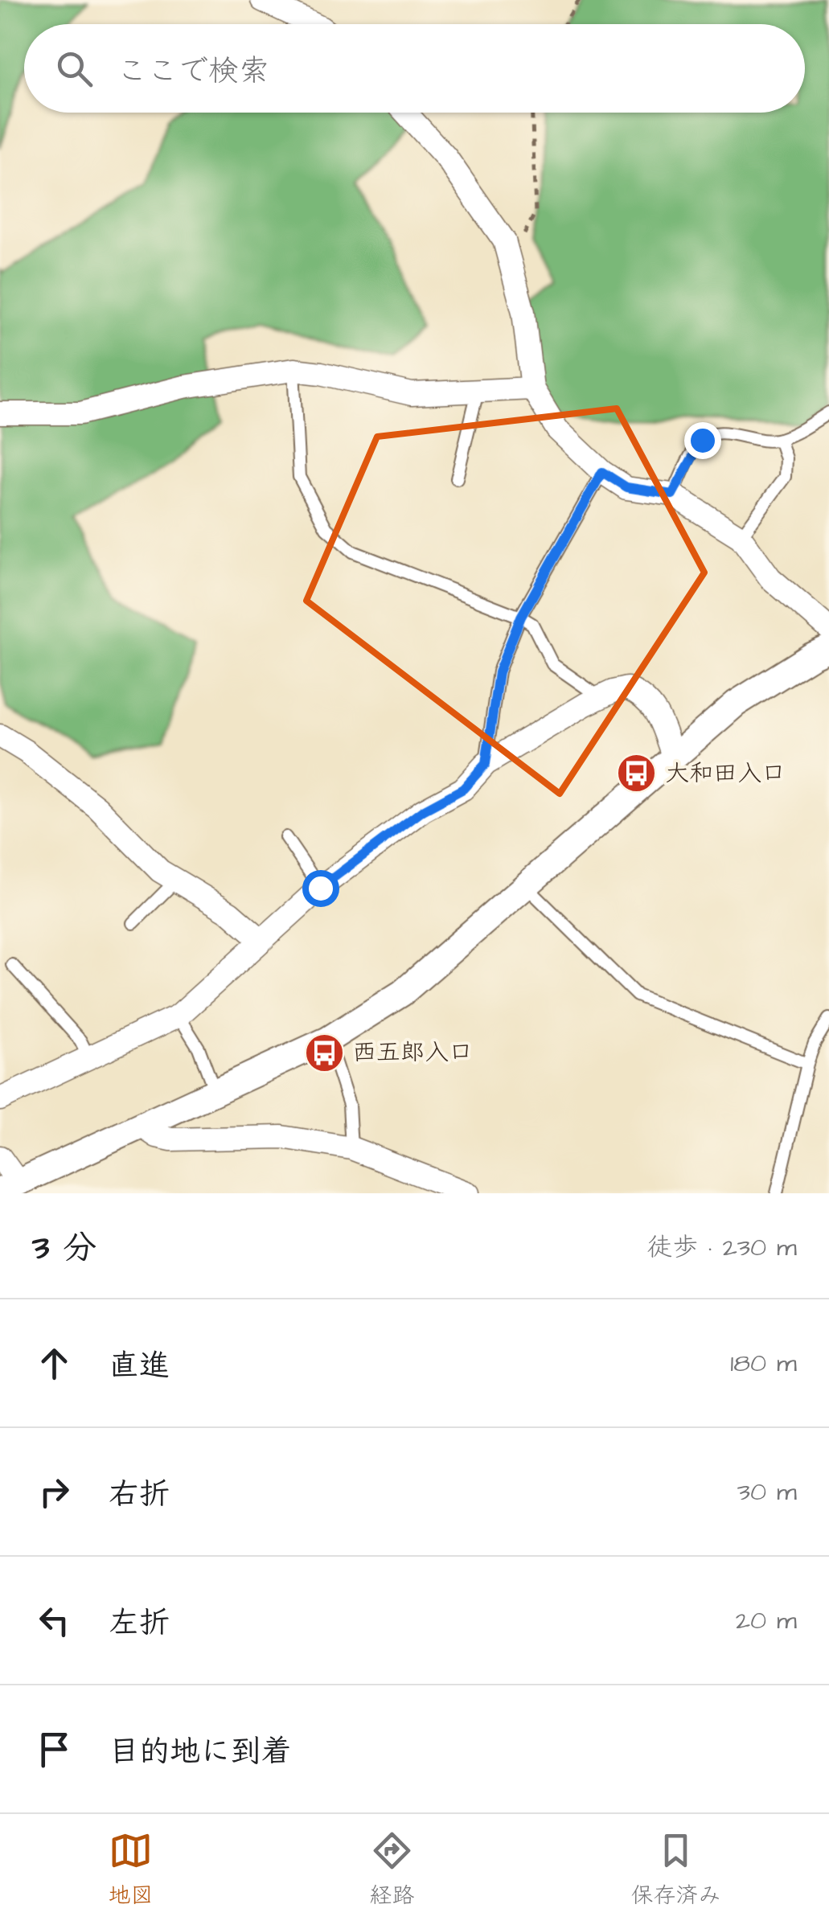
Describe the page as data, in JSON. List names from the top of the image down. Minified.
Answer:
{"places":{"bus stop":["大和田入口","西五郎入口"]},"page":{"search":"ここで検索","heading":["3 分","徒歩 · 230 m"],"list":[["直進","180 m"],["右折","30 m"],["左折","20 m"],"目的地に到着"],"nav":["地図","経路","保存済み"]}}
